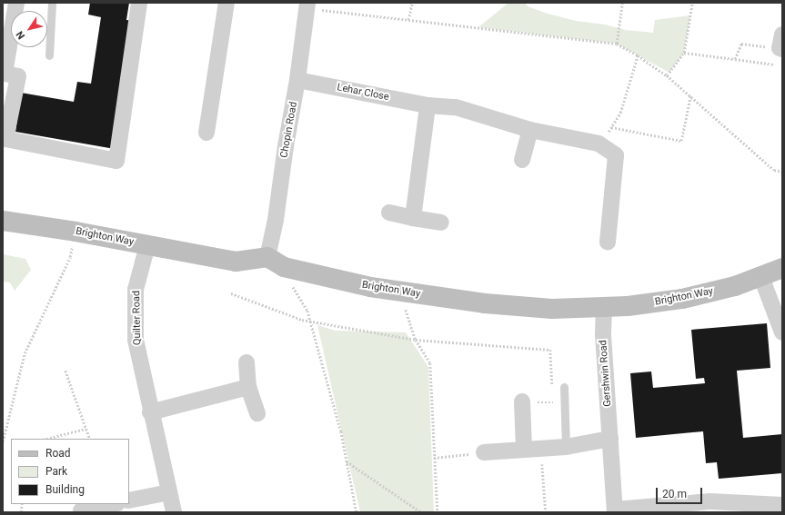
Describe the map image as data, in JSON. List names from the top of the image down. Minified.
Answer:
{"streets":{"street":["Lehar Close","Chopin Road","Brighton Way","Quilter Road","Gershwin Road"]},"crossings":[["Lehar Close","Chopin Road"],["Chopin Road","Brighton Way"],["Brighton Way","Quilter Road"],["Brighton Way","Gershwin Road"]],"legend":["Road","Park","Building"],"scale_bar":"20 m","north":"bottom left"}
